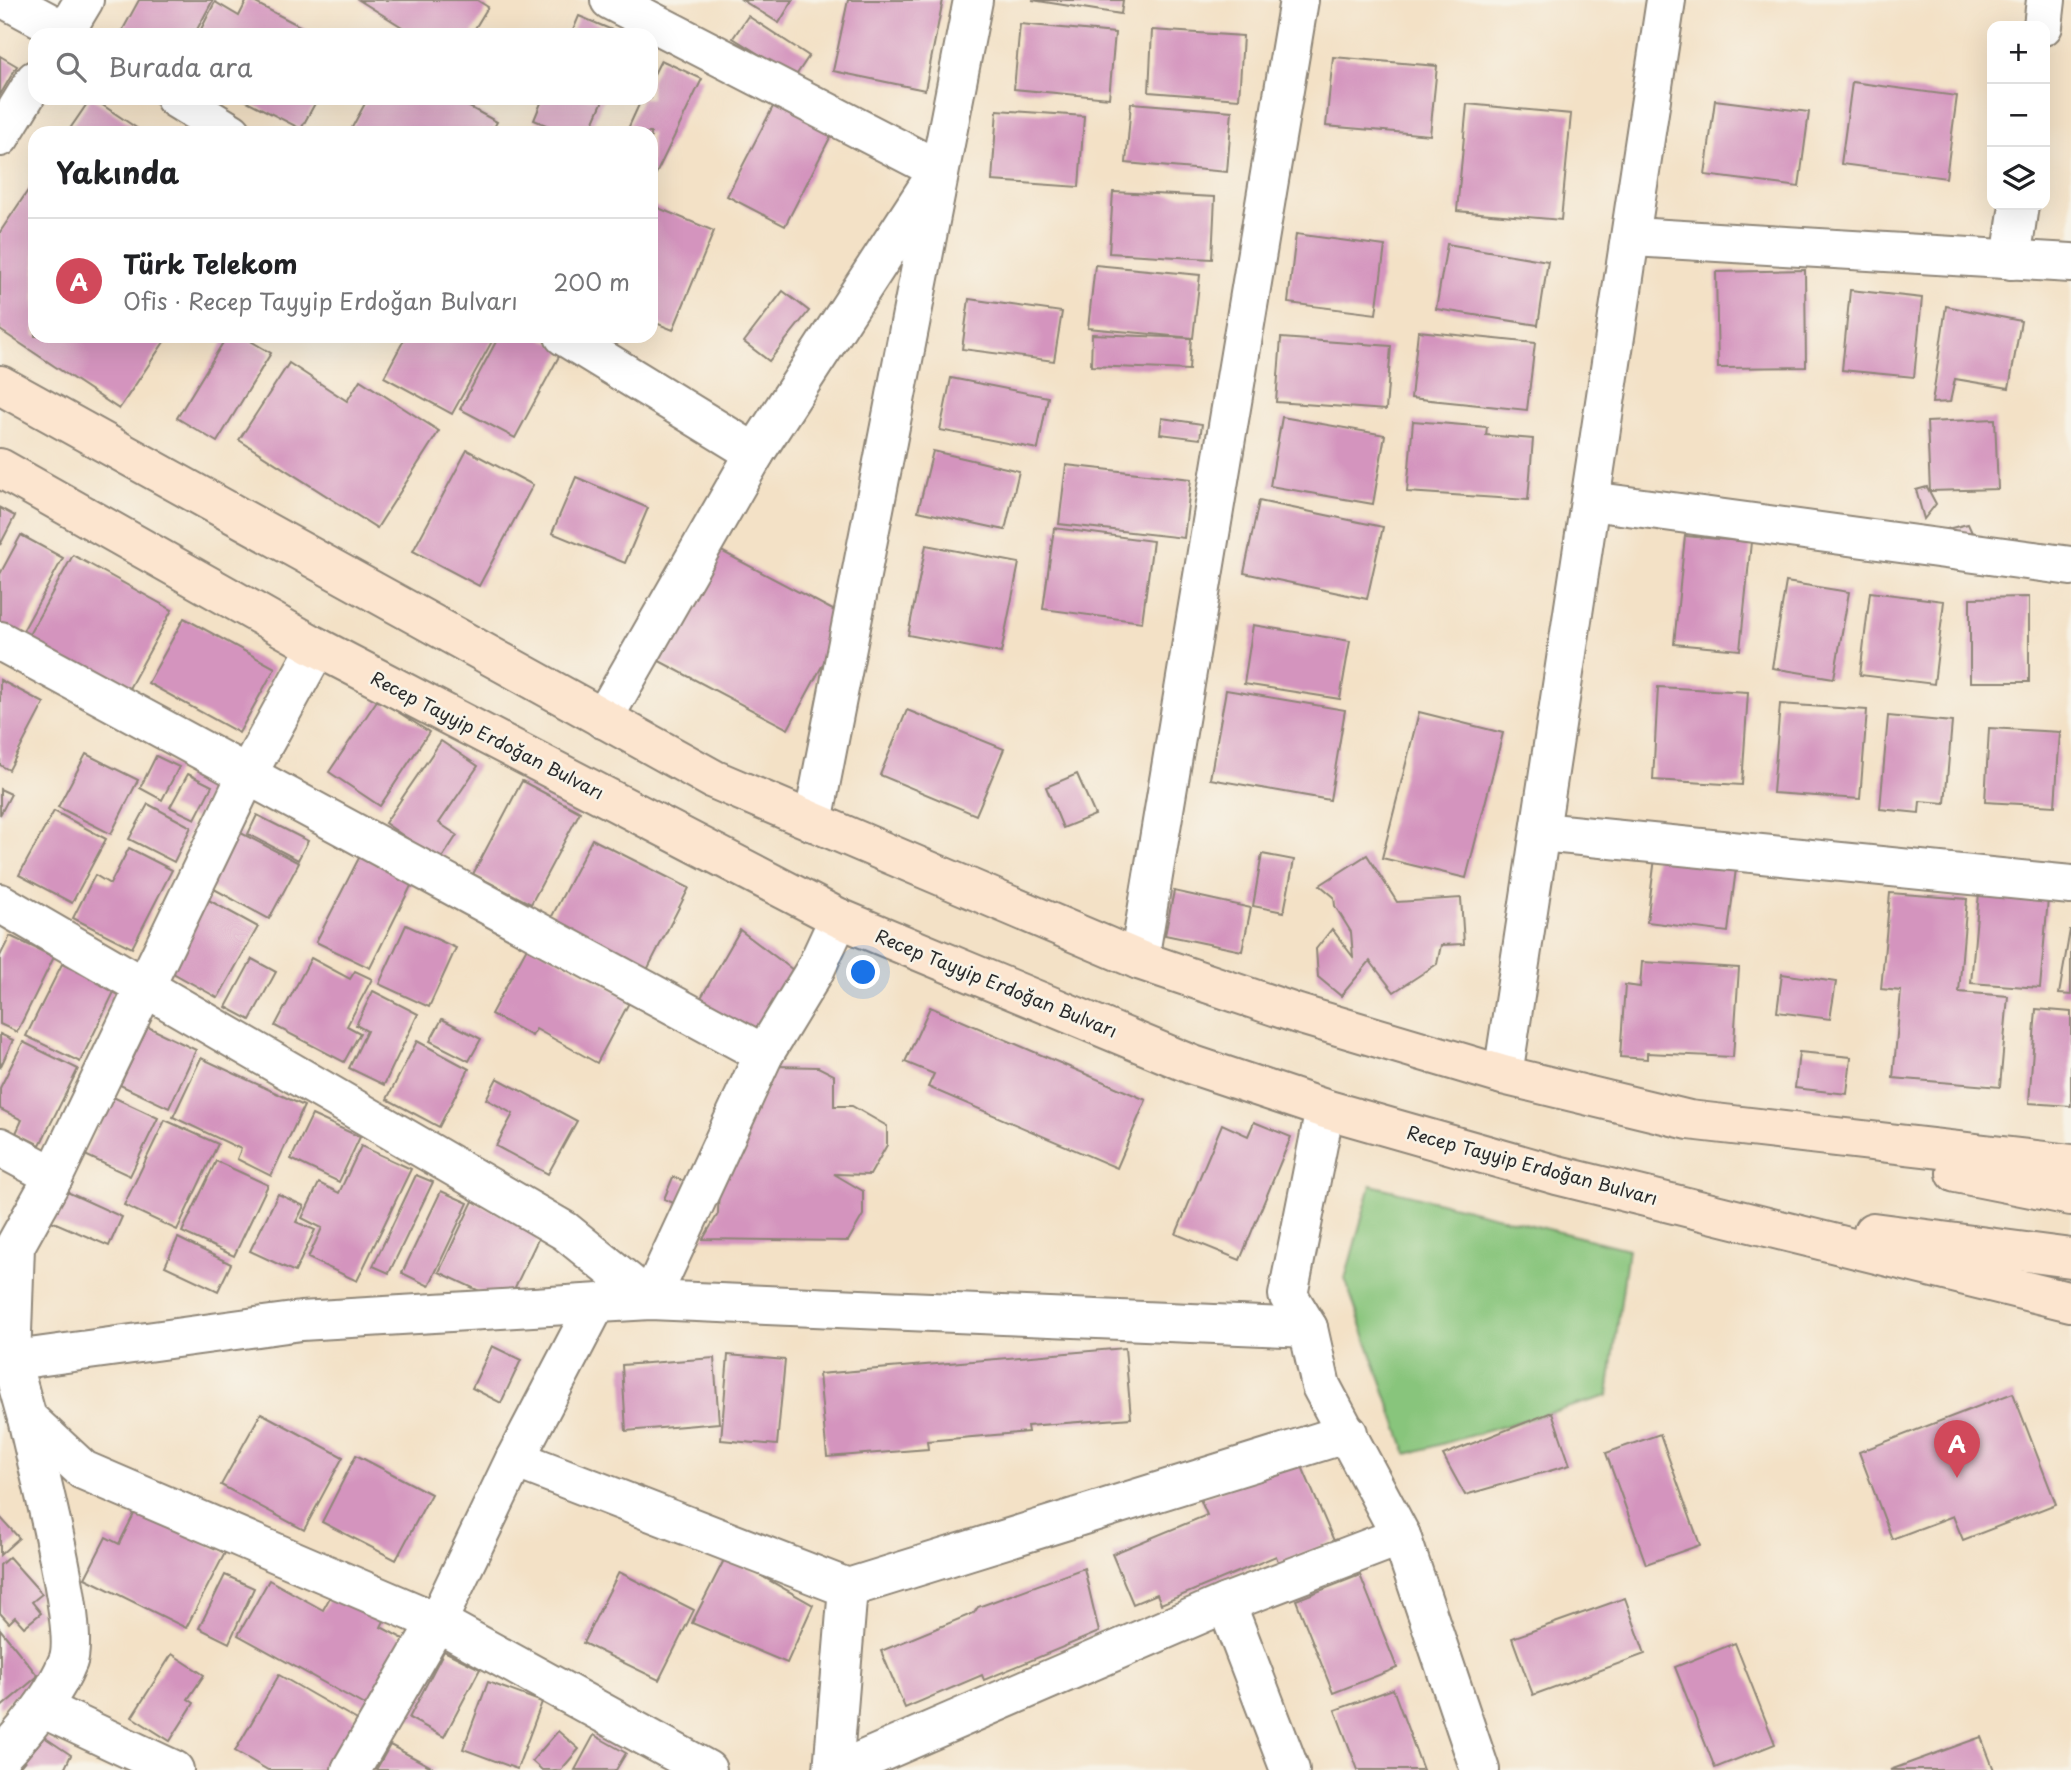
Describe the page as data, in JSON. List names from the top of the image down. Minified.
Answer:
{"streets":{"main road":["Recep Tayyip Erdoğan Bulvarı"]},"page":{"map_buttons":["+","−"],"search":"Burada ara","heading":"Yakında","list":[{"mark":"A","name":"Türk Telekom","note":"Ofis · Recep Tayyip Erdoğan Bulvarı","value":"200 m"}],"pins":"A"}}
